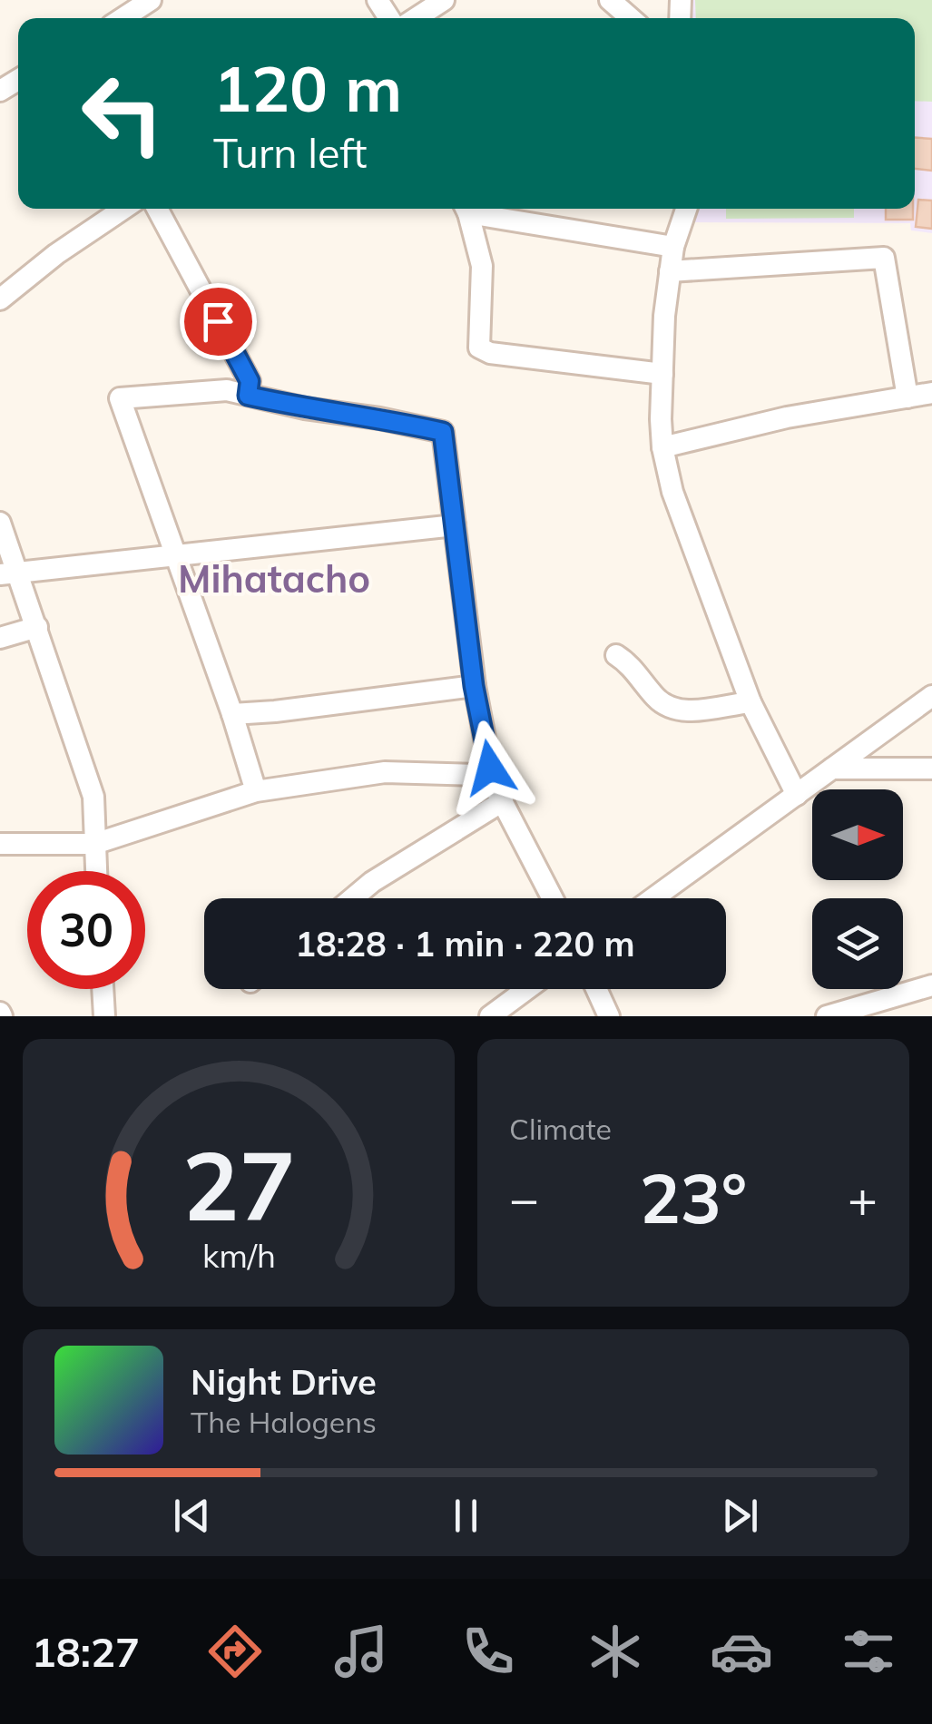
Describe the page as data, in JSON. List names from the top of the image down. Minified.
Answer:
{"districts":["Mihatacho"],"north":"right","page":{"turn":["120 m","Turn left"],"limit":"30","trip":"18:28 · 1 min · 220 m","tile":"Climate","heat":["−","23°","+"],"song":["Night Drive","The Halogens"],"tabs":"18:27","gauge":["27","km/h"]}}
